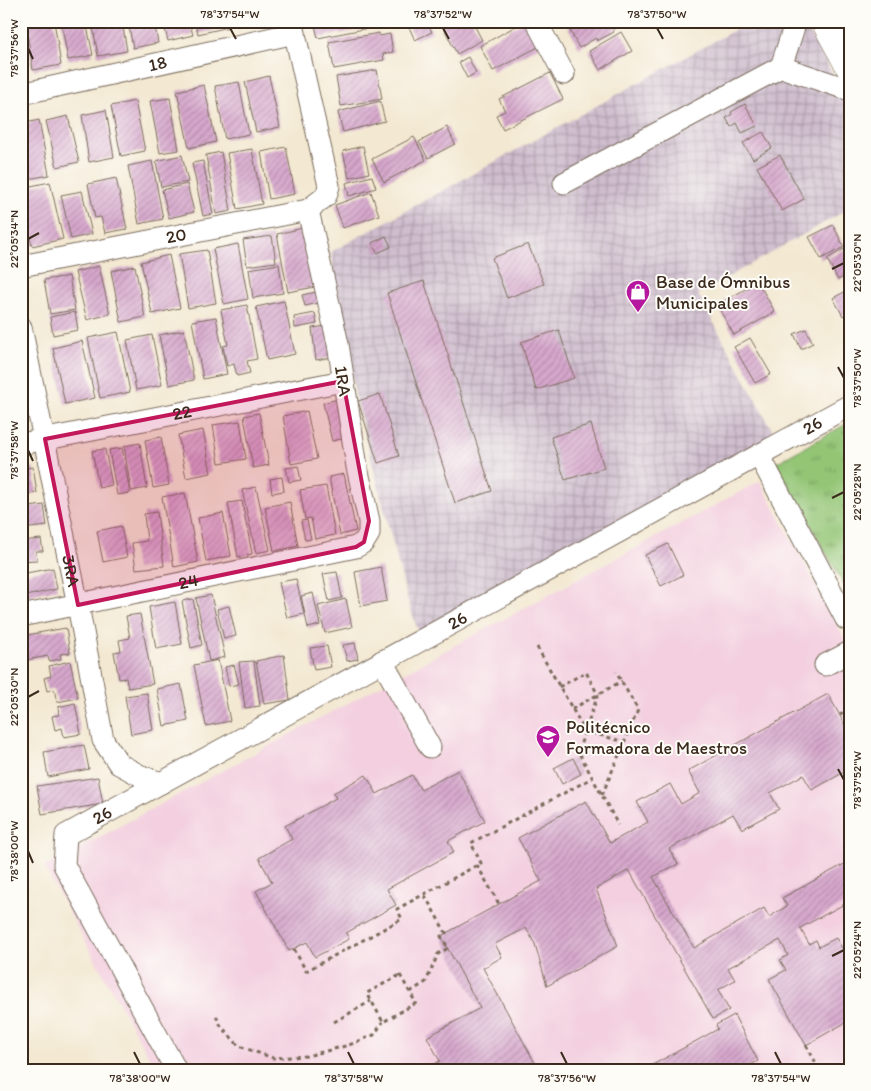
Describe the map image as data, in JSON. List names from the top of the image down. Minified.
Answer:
{"streets":{"street":["18","20","1RA","22","26","3RA","24"]},"crossings":[["18","20"],["20","1RA"],["1RA","22"],["1RA","24"],["22","3RA"],["26","3RA"],["3RA","24"]],"places":{"shop":["Base de Ómnibus Municipales"],"school or university":["Politécnico Formadora de Maestros"]},"coordinates":["78°37'54\"W","78°37'52\"W","78°37'50\"W","78°37'56\"W","22°05'34\"N","22°05'30\"N","78°37'58\"W","22°05'28\"N","78°38'00\"W","22°05'24\"N"]}
